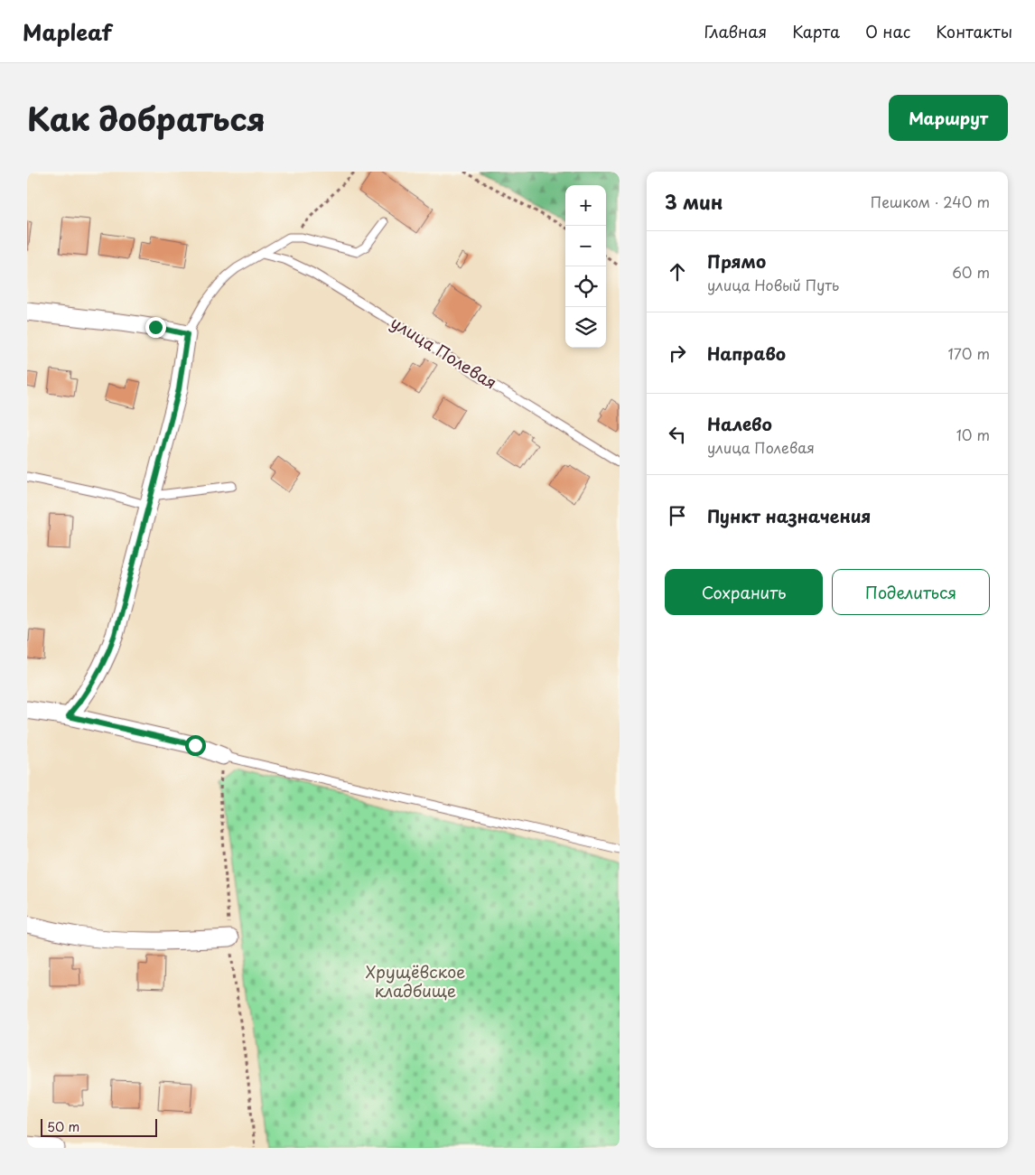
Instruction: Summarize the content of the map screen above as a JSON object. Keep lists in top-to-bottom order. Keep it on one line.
{"streets":{"lane":["улица Полевая"]},"parks":["Хрущёвское кладбище"],"scale_bar":"50 m","page":{"header":"Mapleaf","nav":["Главная","Карта","О нас","Контакты"],"title":"Как добраться","buttons":["Маршрут",["Сохранить","Поделиться"]],"heading":["3 мин","Пешком · 240 m"],"map_buttons":["+","−"],"list":[["Прямо","улица Новый Путь","60 m"],["Направо","170 m"],["Налево","улица Полевая","10 m"],"Пункт назначения"],"scale":"50 m"}}
